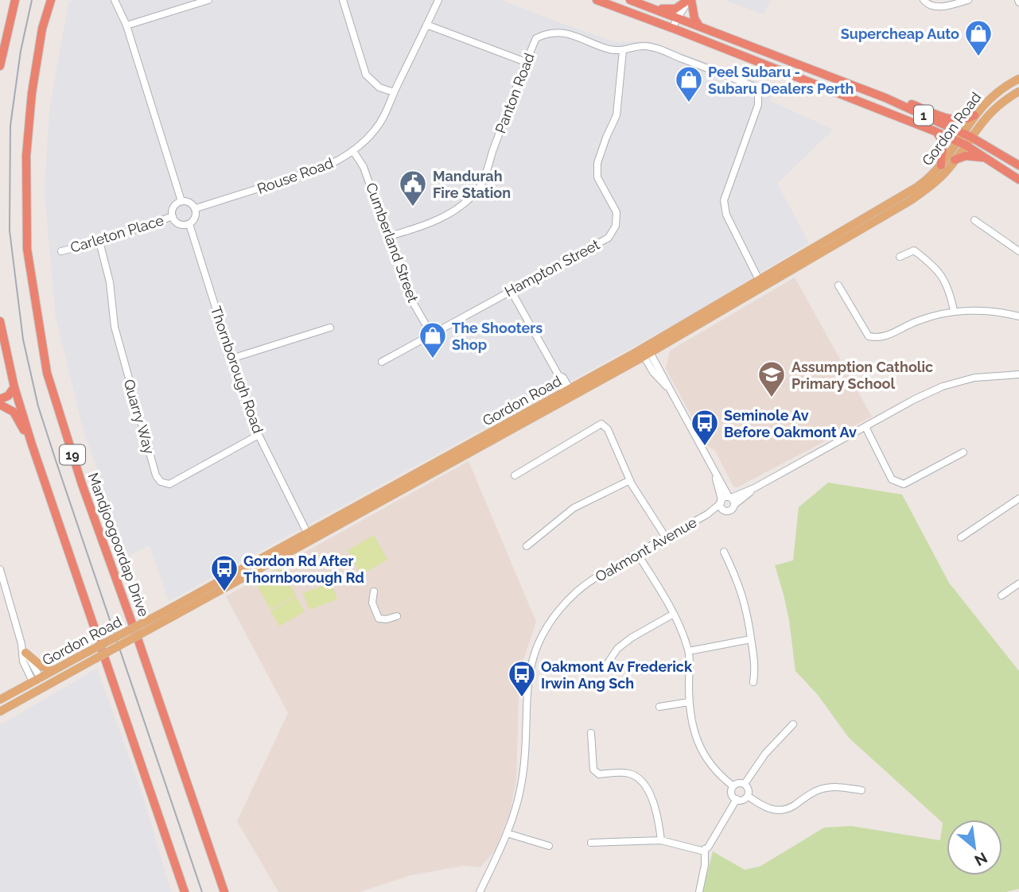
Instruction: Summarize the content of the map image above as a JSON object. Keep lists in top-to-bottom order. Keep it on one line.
{"streets":{"highway":["1","19","Mandjoogoordap Drive"],"main road":["Gordon Road"],"street":["Panton Road","Rouse Road","Carleton Place","Cumberland Street","Hampton Street","Thornborough Road","Quarry Way","Oakmont Avenue"]},"crossings":[["Panton Road","Gordon Road"],["Panton Road","Cumberland Street"],["Panton Road","Hampton Street"],["1","Gordon Road"],["Gordon Road","Thornborough Road"],["Rouse Road","Carleton Place"],["Rouse Road","Cumberland Street"],["Rouse Road","Thornborough Road"],["Carleton Place","Thornborough Road"],["Carleton Place","Quarry Way"],["Cumberland Street","Hampton Street"],["Thornborough Road","Quarry Way"]],"places":{"shop":["Supercheap Auto","Peel Subaru - Subaru Dealers Perth","The Shooters Shop"],"public building":["Mandurah Fire Station"],"school or university":["Assumption Catholic Primary School"],"bus stop":["Seminole Av Before Oakmont Av","Gordon Rd After Thornborough Rd","Oakmont Av Frederick Irwin Ang Sch"]},"north":"bottom right"}
